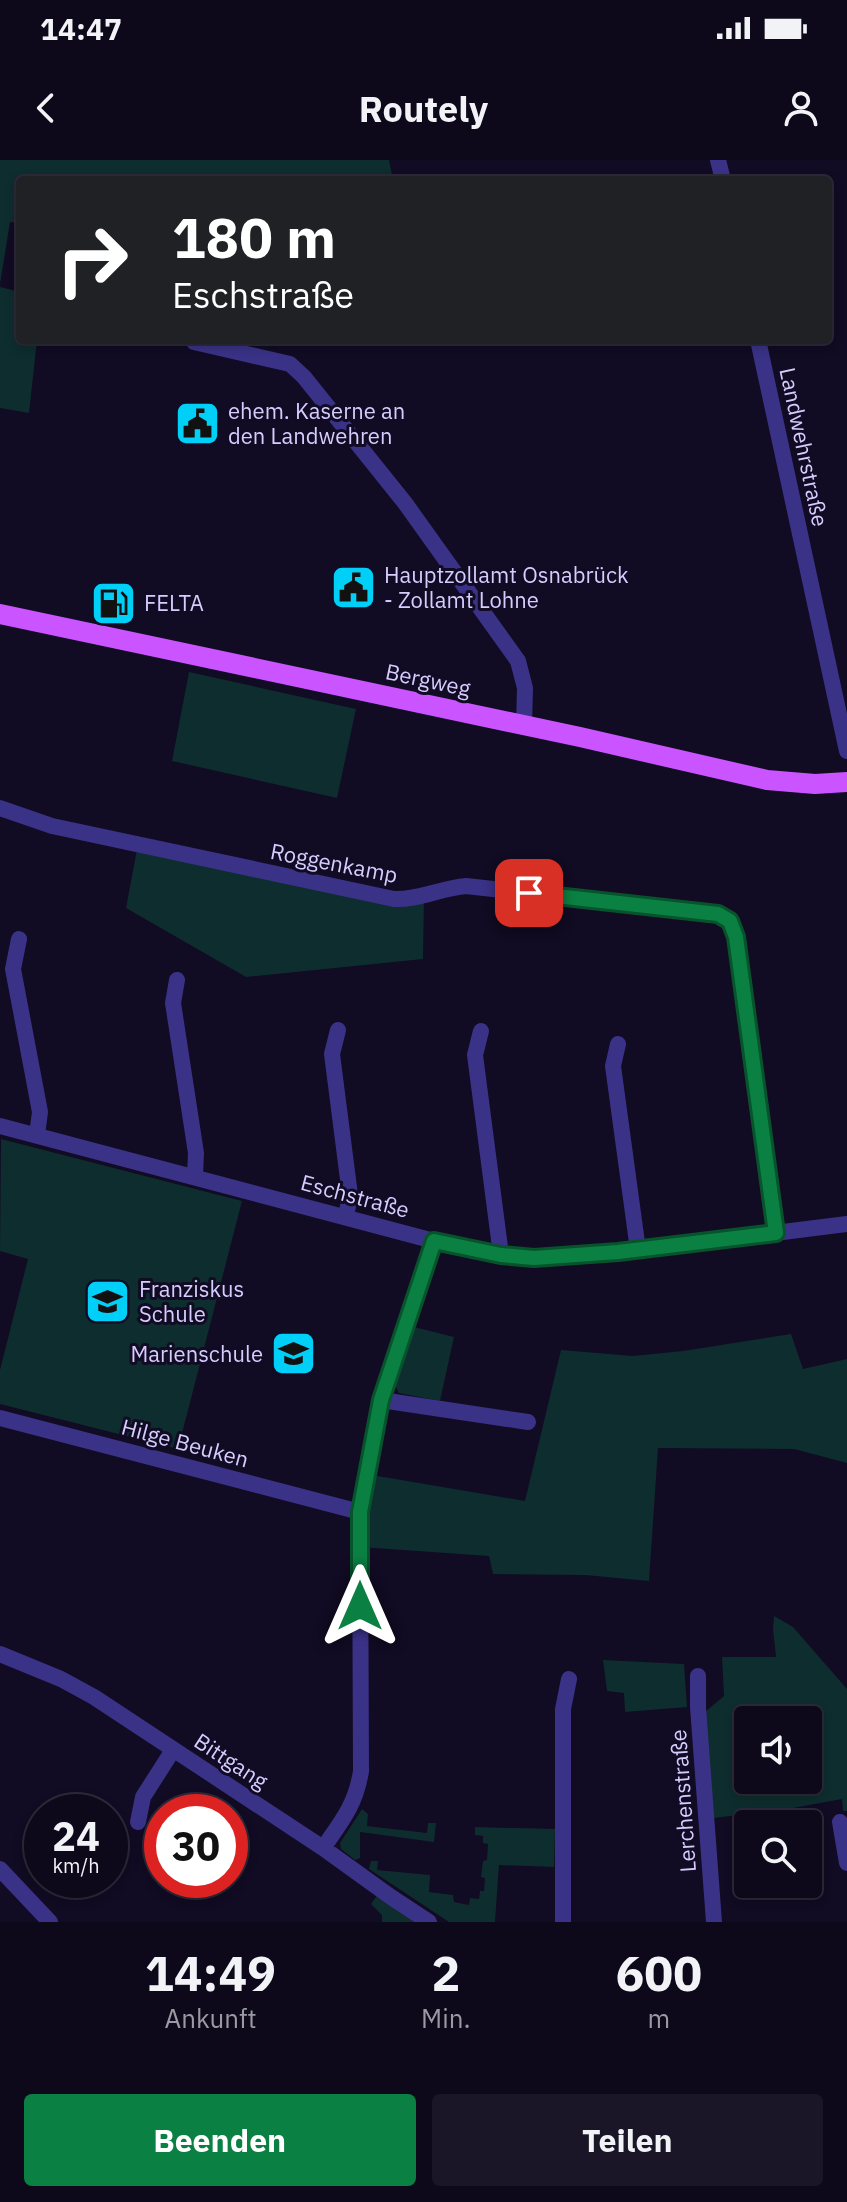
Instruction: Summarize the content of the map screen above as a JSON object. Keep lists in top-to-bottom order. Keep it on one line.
{"streets":{"main road":["Bergweg"],"street":["Landwehrstraße","Roggenkamp","Eschstraße","Hilge Beuken","Bittgang","Lerchenstraße"]},"crossings":[["Roggenkamp","Eschstraße"]],"places":{"public building":["ehem. Kaserne an den Landwehren","Hauptzollamt Osnabrück - Zollamt Lohne"],"fuel station":["FELTA"],"school or university":["Franziskus Schule","Marienschule"]},"page":{"status":"14:47","header":"Routely","turn":["180 m","Eschstraße"],"speed":"24 km/h","limit":"30","eta":["14:49","Ankunft","2","Min.","600","m"],"buttons":["Beenden","Teilen"]}}
